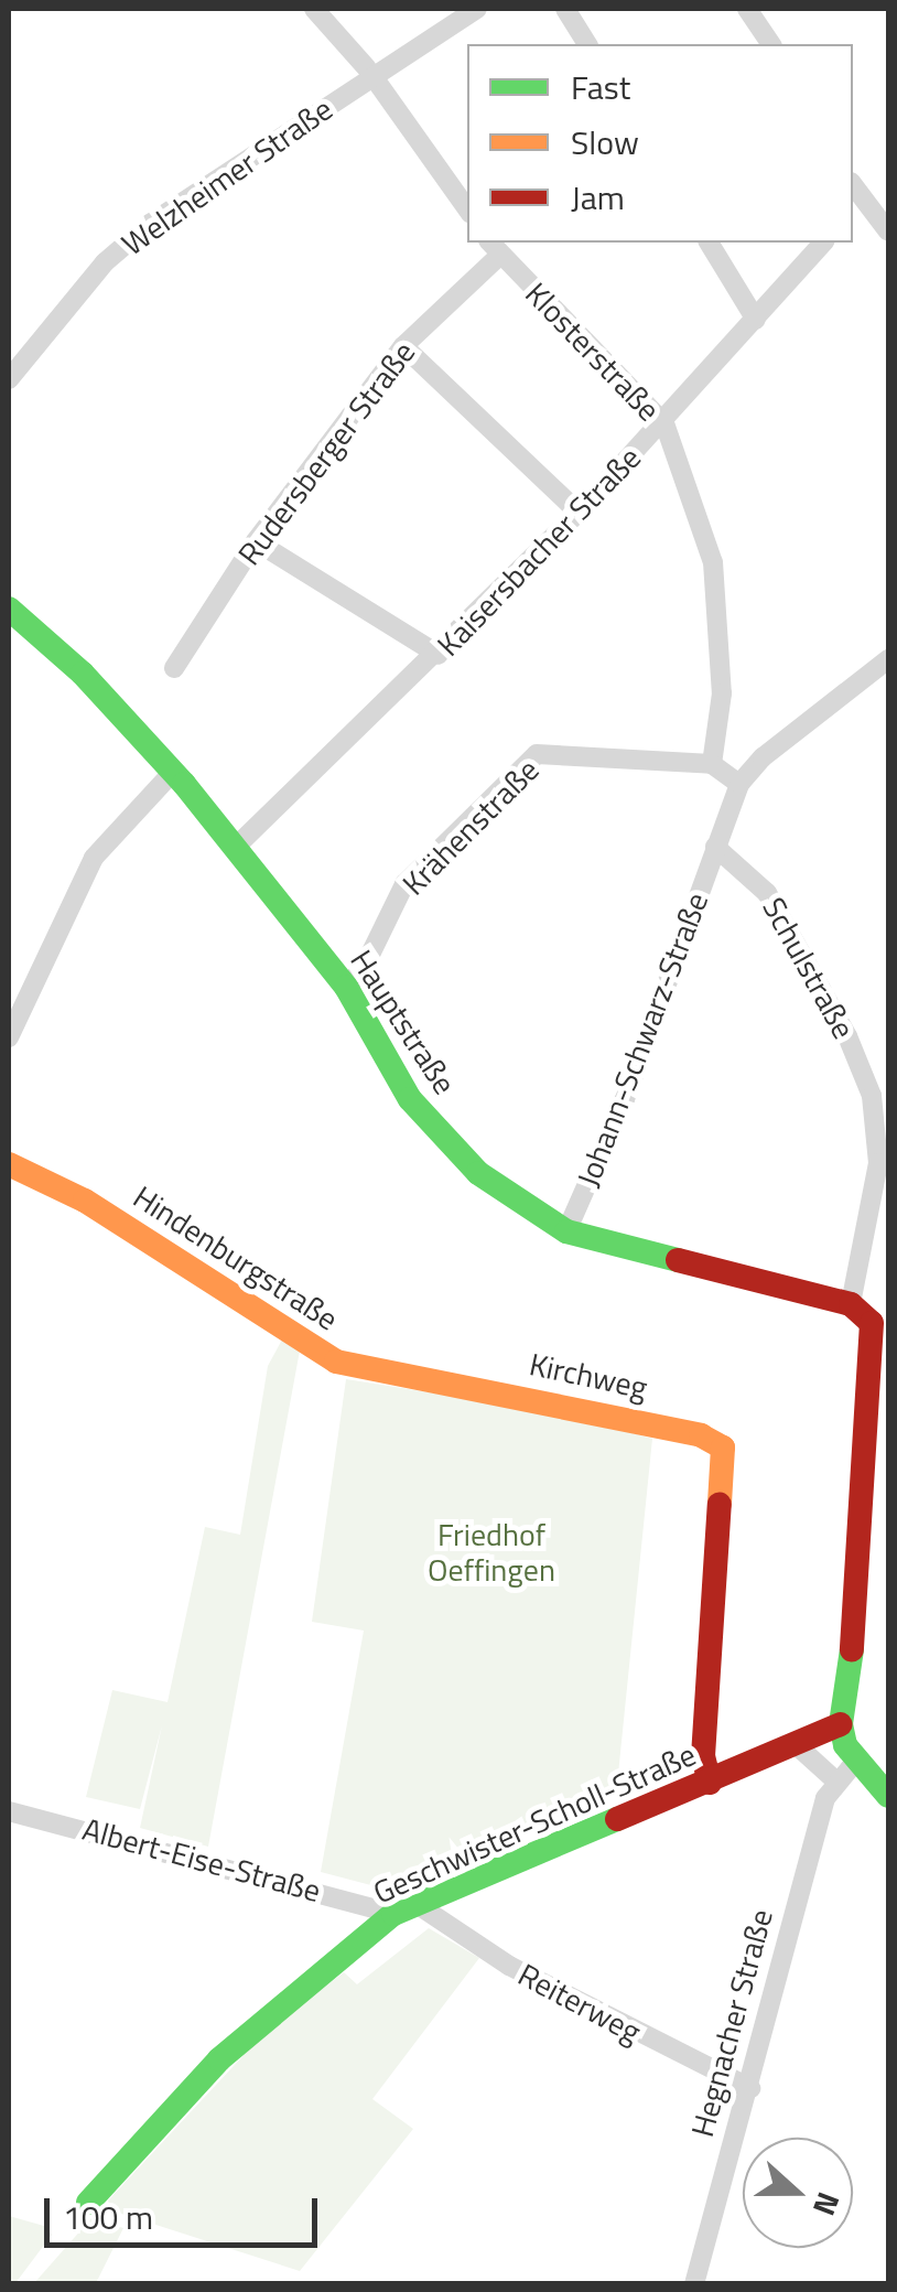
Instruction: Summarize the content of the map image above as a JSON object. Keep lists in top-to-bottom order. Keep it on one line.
{"streets":{"street":["Welzheimer Straße","Klosterstraße","Rudersberger Straße","Kaisersbacher Straße","Krähenstraße","Schulstraße","Hauptstraße","Johann-Schwarz-Straße","Hindenburgstraße","Kirchweg","Geschwister-Scholl-Straße","Albert-Eise-Straße","Reiterweg","Hegnacher Straße"]},"crossings":[["Klosterstraße","Rudersberger Straße"],["Klosterstraße","Kaisersbacher Straße"],["Klosterstraße","Krähenstraße"],["Kaisersbacher Straße","Hauptstraße"],["Krähenstraße","Hauptstraße"],["Schulstraße","Hauptstraße"],["Schulstraße","Johann-Schwarz-Straße"],["Hauptstraße","Johann-Schwarz-Straße"],["Hindenburgstraße","Kirchweg"],["Kirchweg","Geschwister-Scholl-Straße"],["Geschwister-Scholl-Straße","Albert-Eise-Straße"],["Geschwister-Scholl-Straße","Reiterweg"],["Albert-Eise-Straße","Reiterweg"],["Reiterweg","Hegnacher Straße"]],"parks":["Friedhof Oeffingen"],"legend":["Fast","Slow","Jam"],"scale_bar":"100 m","north":"right"}
